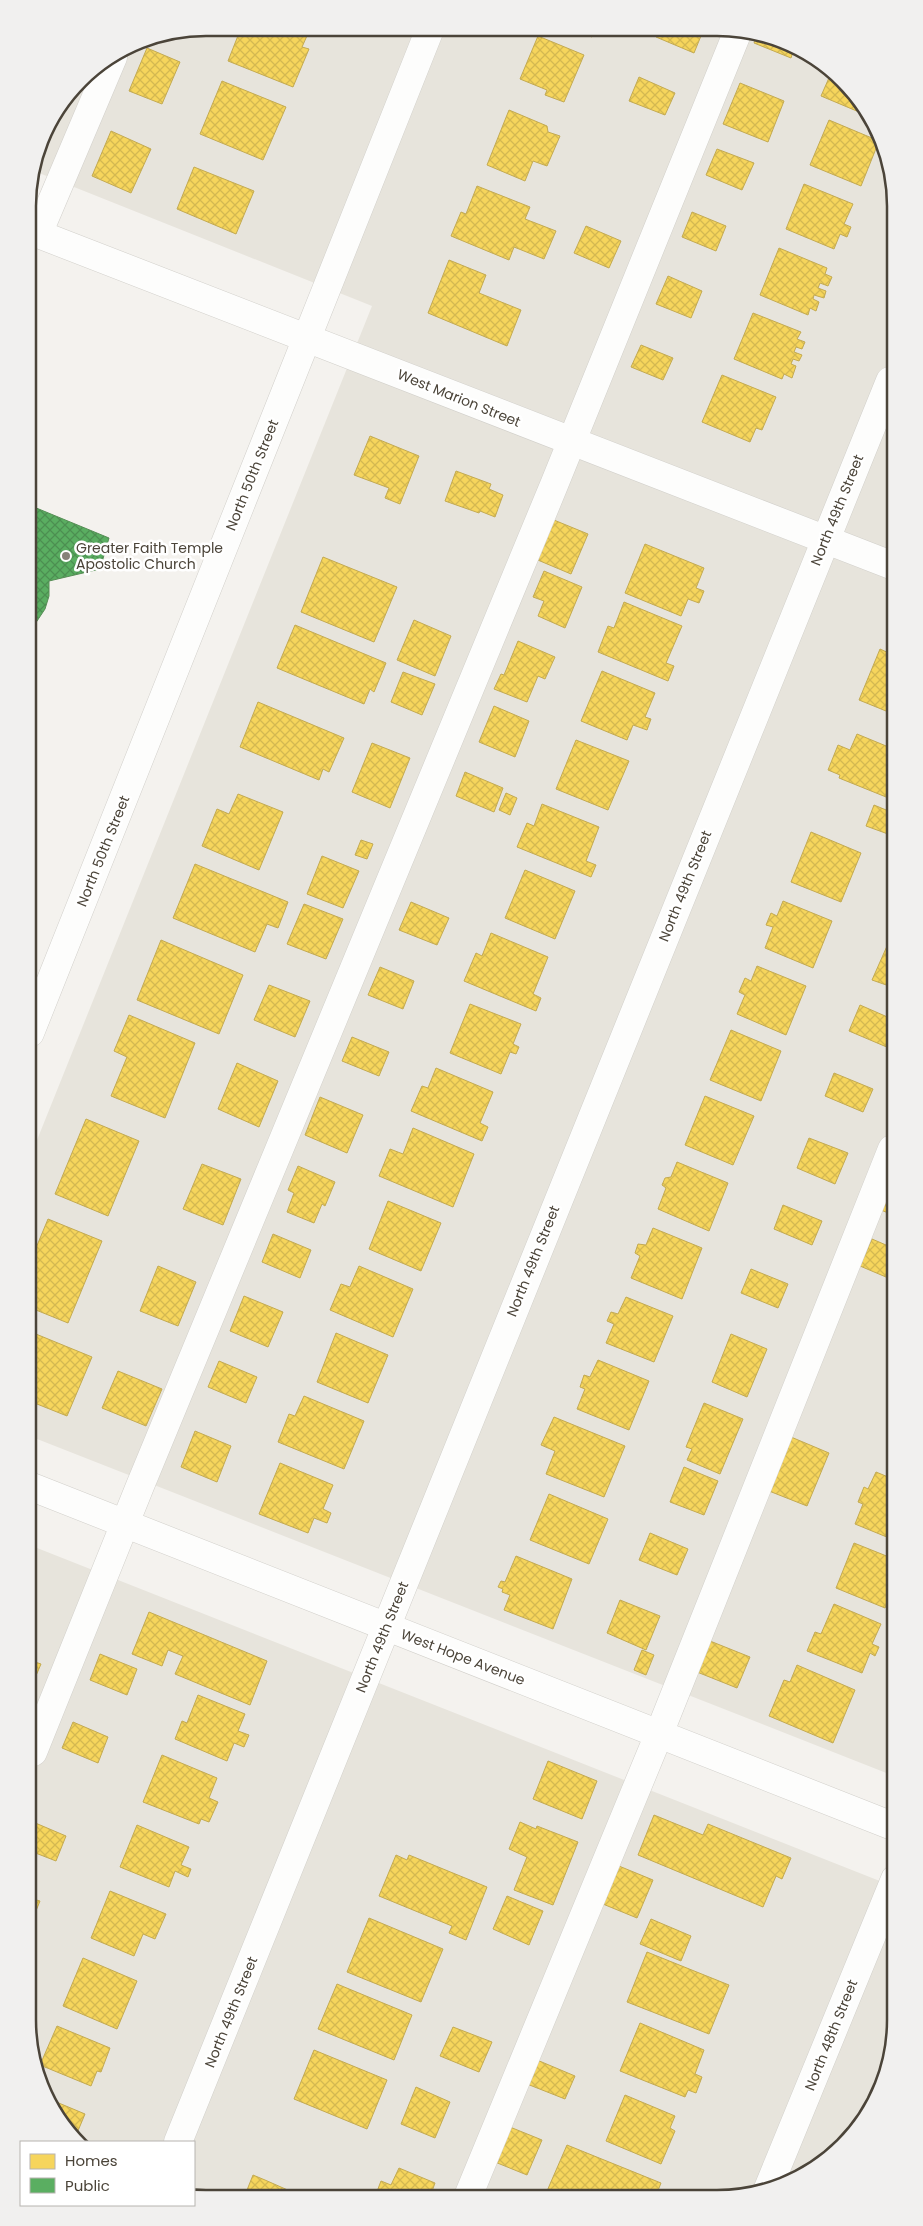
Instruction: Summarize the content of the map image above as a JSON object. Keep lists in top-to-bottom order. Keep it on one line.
{"streets":{"street":["West Marion Street","North 50th Street","North 49th Street","West Hope Avenue","North 48th Street"]},"crossings":[["West Marion Street","North 50th Street"],["West Marion Street","North 49th Street"],["North 49th Street","West Hope Avenue"]],"places":["Greater Faith Temple Apostolic Church"],"legend":["Homes","Public"]}
